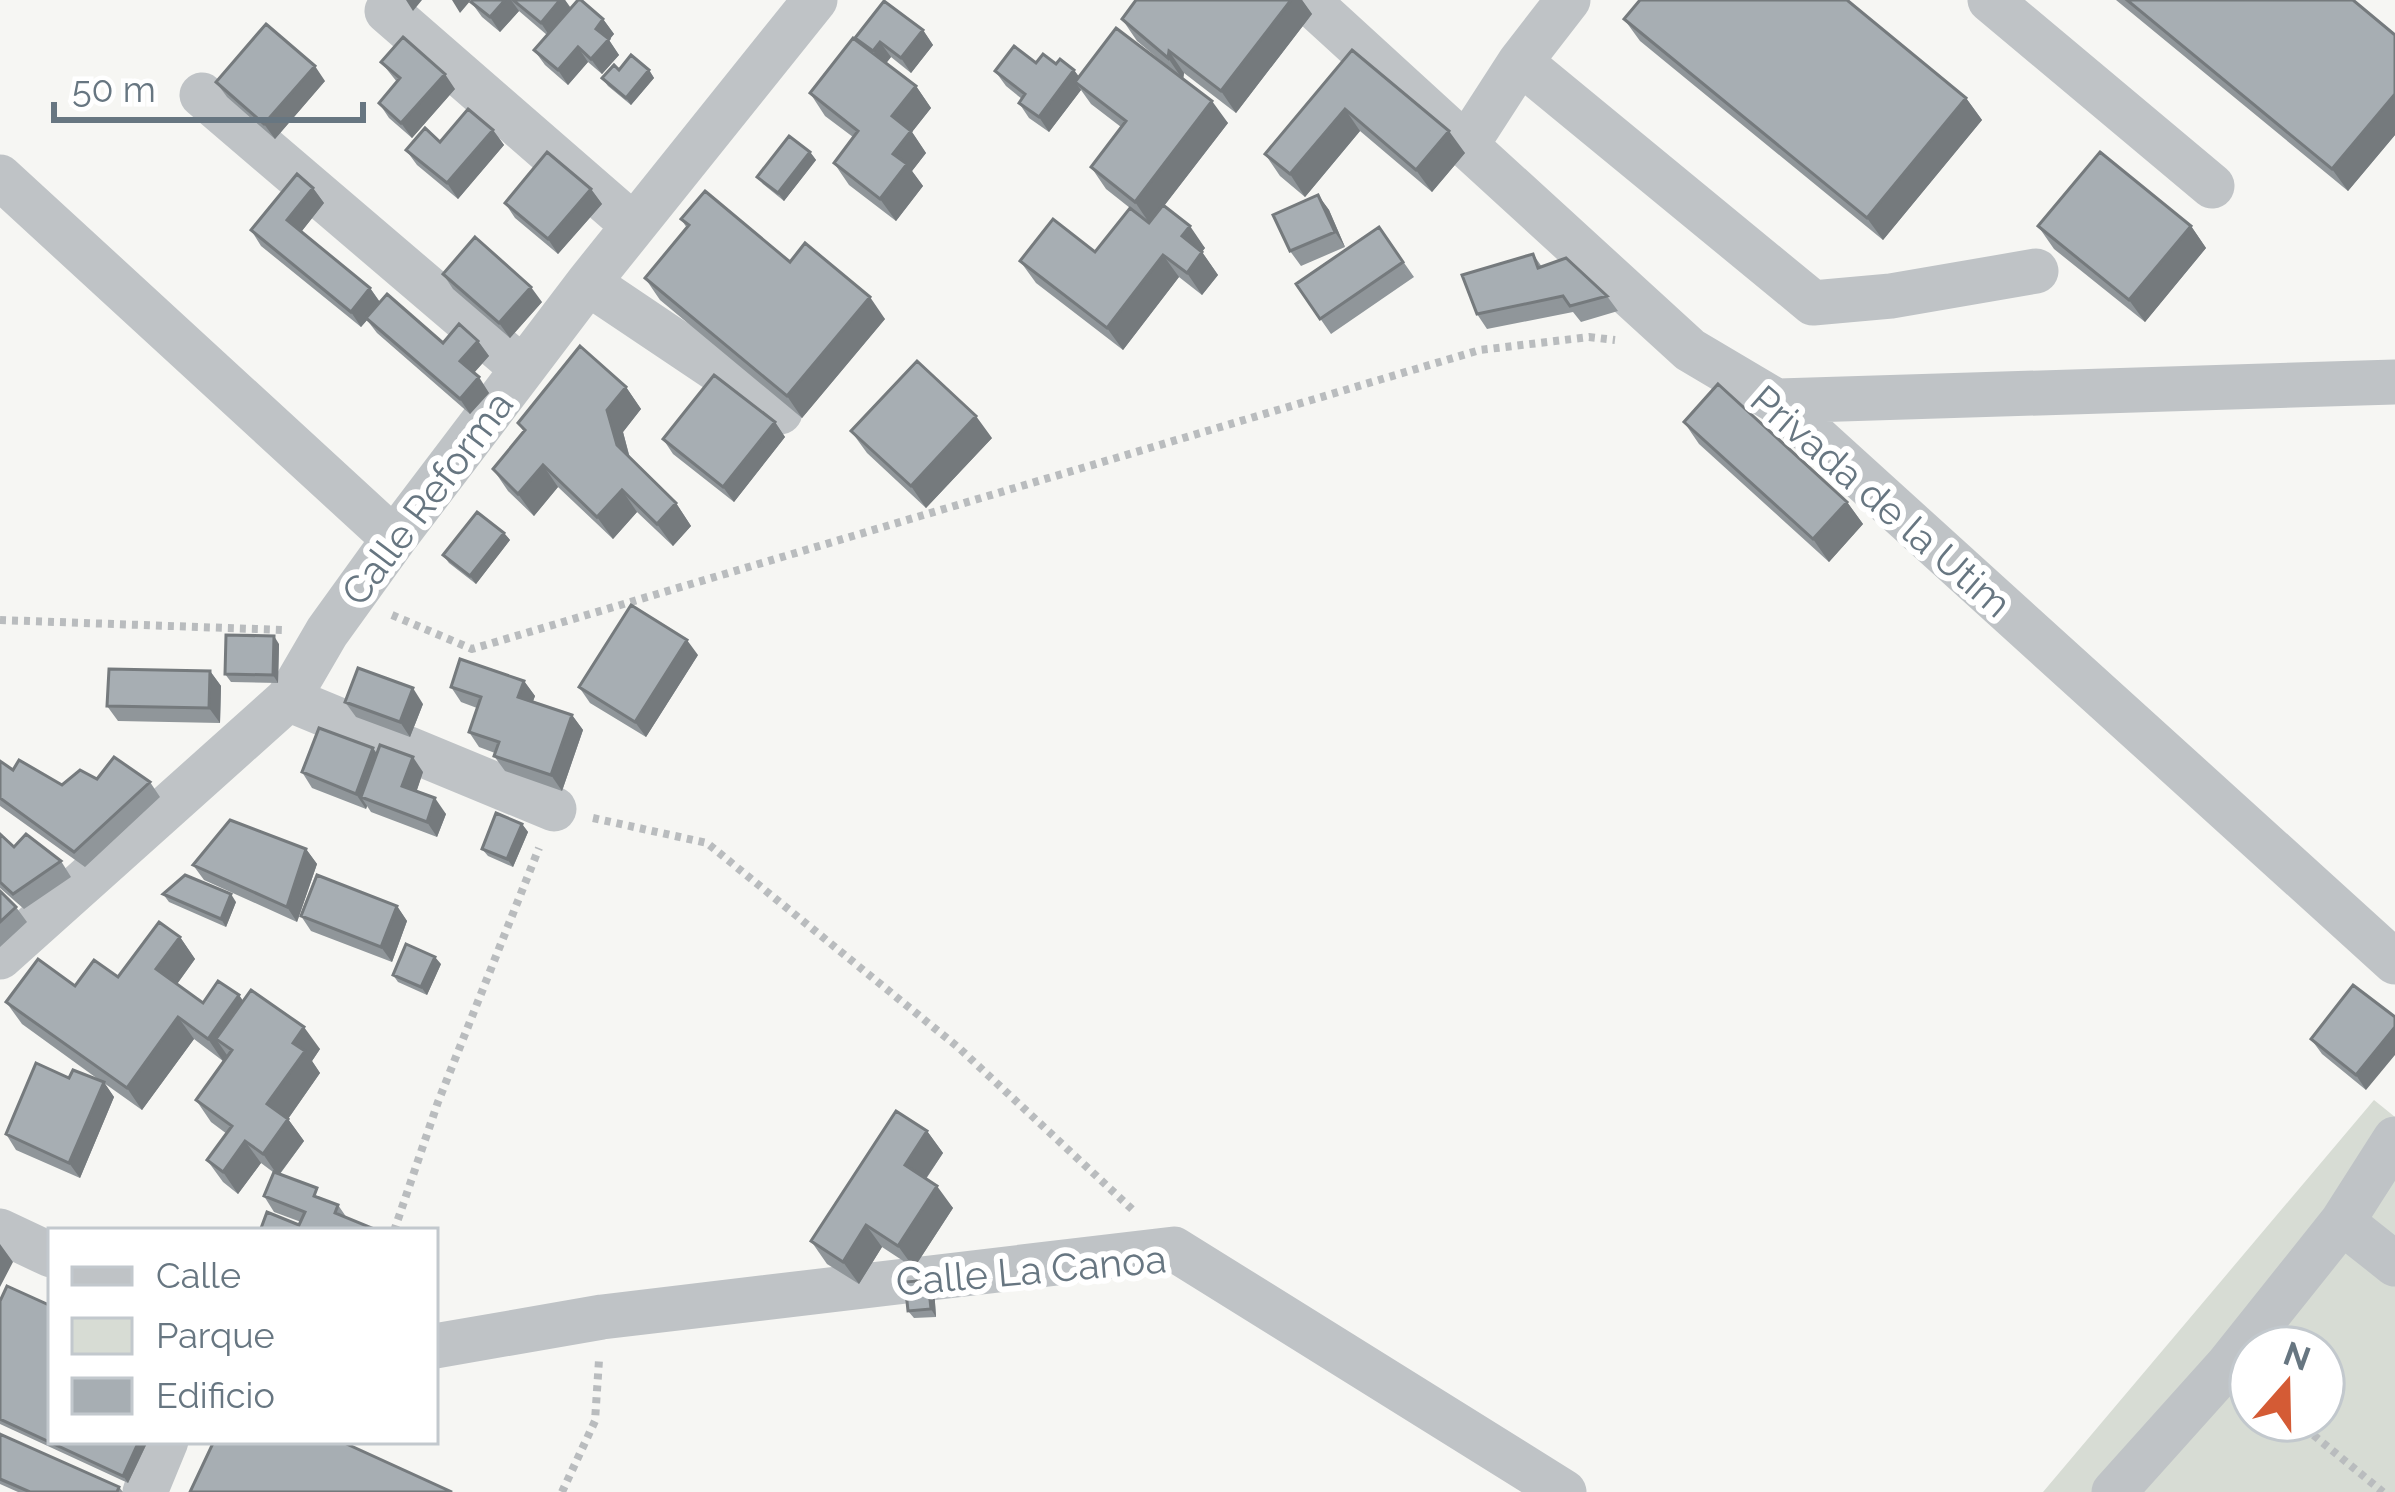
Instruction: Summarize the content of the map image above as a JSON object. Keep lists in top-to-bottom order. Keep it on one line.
{"streets":{"street":["Calle Reforma","Privada de la Utim","Calle La Canoa"]},"legend":["Calle","Parque","Edificio"],"scale_bar":"50 m","north":"top"}
